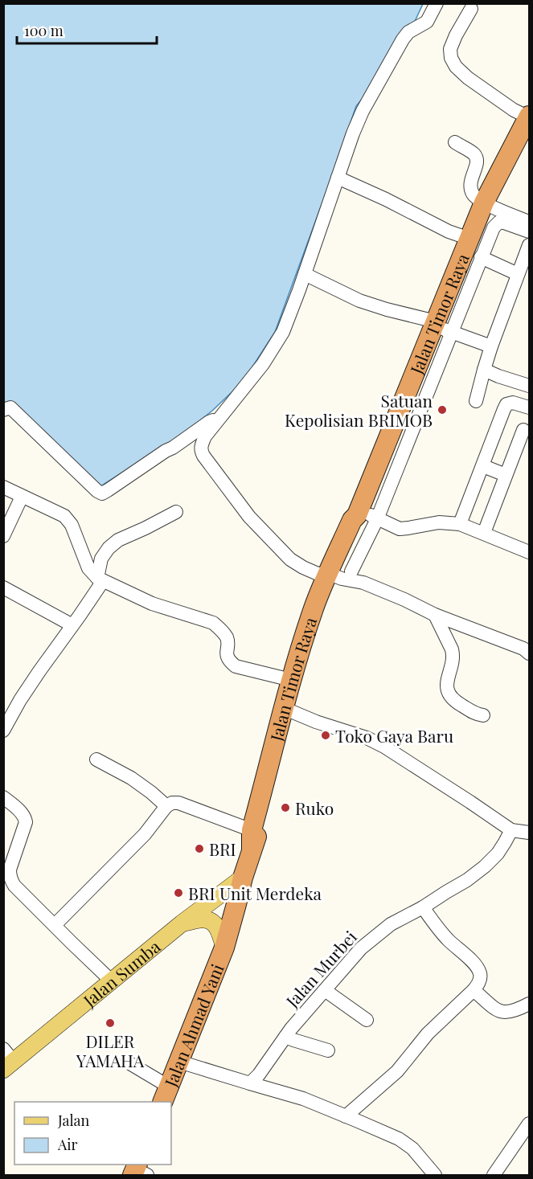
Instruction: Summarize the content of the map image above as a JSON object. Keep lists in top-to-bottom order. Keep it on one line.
{"streets":{"highway":["Jalan Timor Raya","Jalan Ahmad Yani"],"main road":["Jalan Sumba"],"street":["Jalan Murbei"]},"crossings":[["Jalan Timor Raya","Jalan Sumba"],["Jalan Timor Raya","Jalan Ahmad Yani"]],"places":["Satuan Kepolisian BRIMOB","Toko Gaya Baru","Ruko","BRI","BRI Unit Merdeka","DILER YAMAHA"],"legend":["Jalan","Air"],"scale_bar":"100 m"}
